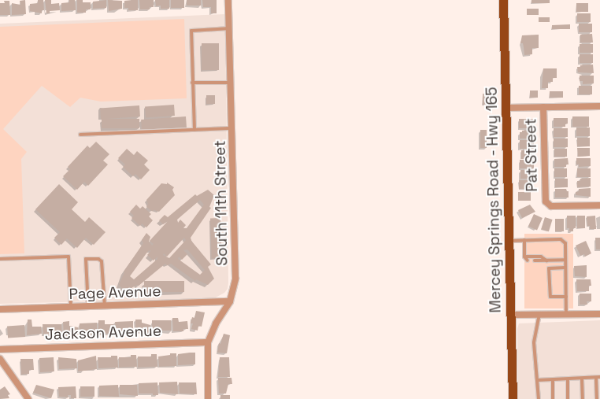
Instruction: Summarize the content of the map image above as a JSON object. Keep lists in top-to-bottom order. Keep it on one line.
{"streets":{"main road":["Mercey Springs Road - Hwy 165"],"street":["Pat Street","South 11th Street","Page Avenue","Jackson Avenue"]},"crossings":[["South 11th Street","Page Avenue"],["South 11th Street","Jackson Avenue"]]}
